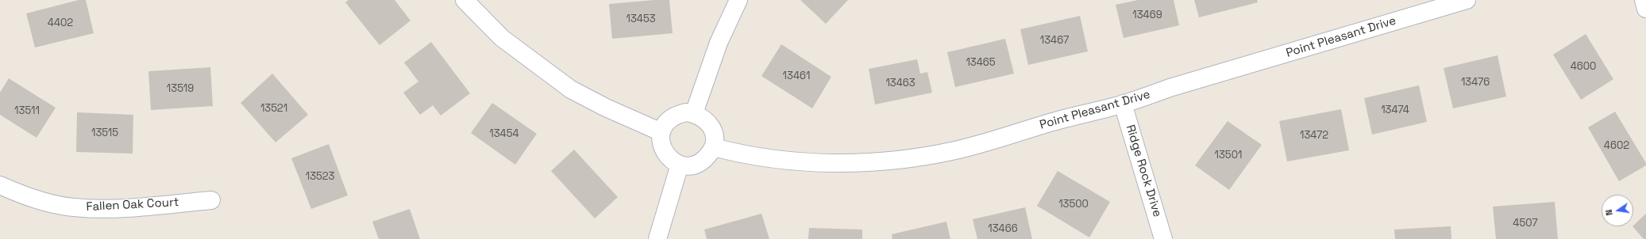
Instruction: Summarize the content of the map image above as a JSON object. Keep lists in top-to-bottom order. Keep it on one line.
{"streets":{"street":["Point Pleasant Drive","Ridge Rock Drive","Fallen Oak Court"]},"crossings":[["Point Pleasant Drive","Ridge Rock Drive"]],"house_numbers":["13469","13453","4402","13467","13465","4600","13461","13476","13463","13519","13521","13474","13511","13515","13454","13472","4602","13501","13523","13500","4507","13466"],"north":"left"}
